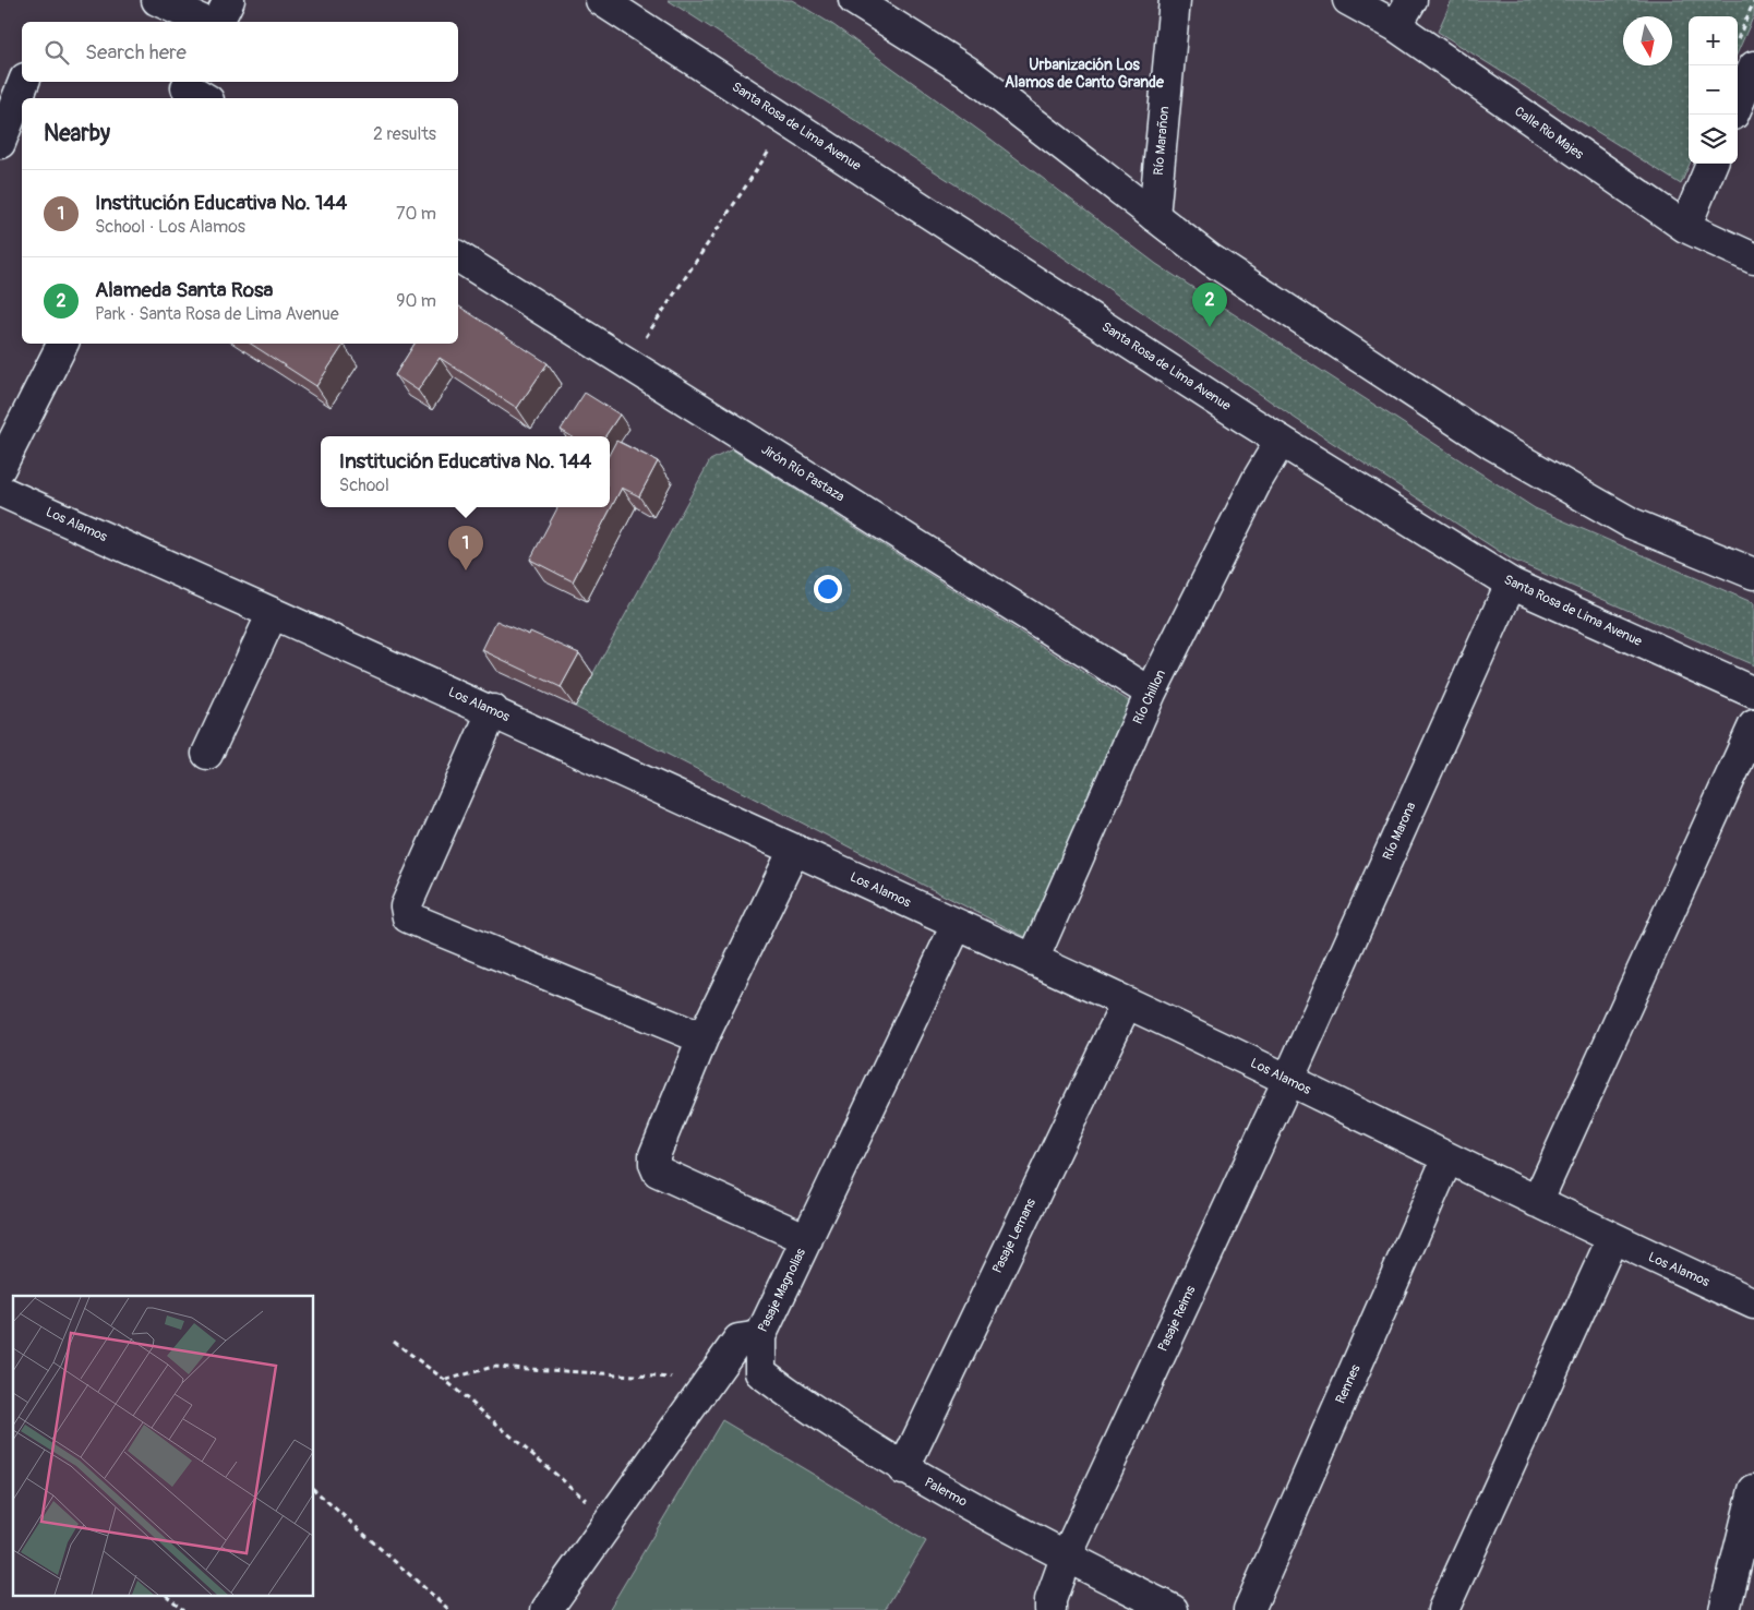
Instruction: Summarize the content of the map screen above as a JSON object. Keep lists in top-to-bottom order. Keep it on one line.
{"streets":{"street":["Santa Rosa de Lima Avenue","Calle Rio Majes","Río Marañon","Jirón Río Pastaza","Los Alamos","Río Chillon","Río Marona","Pasaje Lemans","Pasaje Magnolias","Pasaje Reims","Rennes","Palermo"]},"crossings":[["Santa Rosa de Lima Avenue","Río Chillon"],["Santa Rosa de Lima Avenue","Río Marona"],["Jirón Río Pastaza","Río Chillon"],["Los Alamos","Río Chillon"],["Los Alamos","Río Marona"],["Los Alamos","Pasaje Lemans"],["Los Alamos","Pasaje Magnolias"],["Los Alamos","Pasaje Reims"],["Los Alamos","Rennes"],["Río Marona","Pasaje Reims"],["Pasaje Lemans","Palermo"],["Pasaje Magnolias","Palermo"],["Pasaje Reims","Palermo"]],"districts":["Urbanización Los Alamos de Canto Grande"],"north":"bottom","page":{"map_buttons":["+","−"],"search":"Search here","heading":["Nearby","2 results"],"list":[{"mark":"1","name":"Institución Educativa No. 144","note":"School · Los Alamos","value":"70 m"},{"mark":"2","name":"Alameda Santa Rosa","note":"Park · Santa Rosa de Lima Avenue","value":"90 m"}],"pins":["2","1"],"popup":["Institución Educativa No. 144","School"]}}
